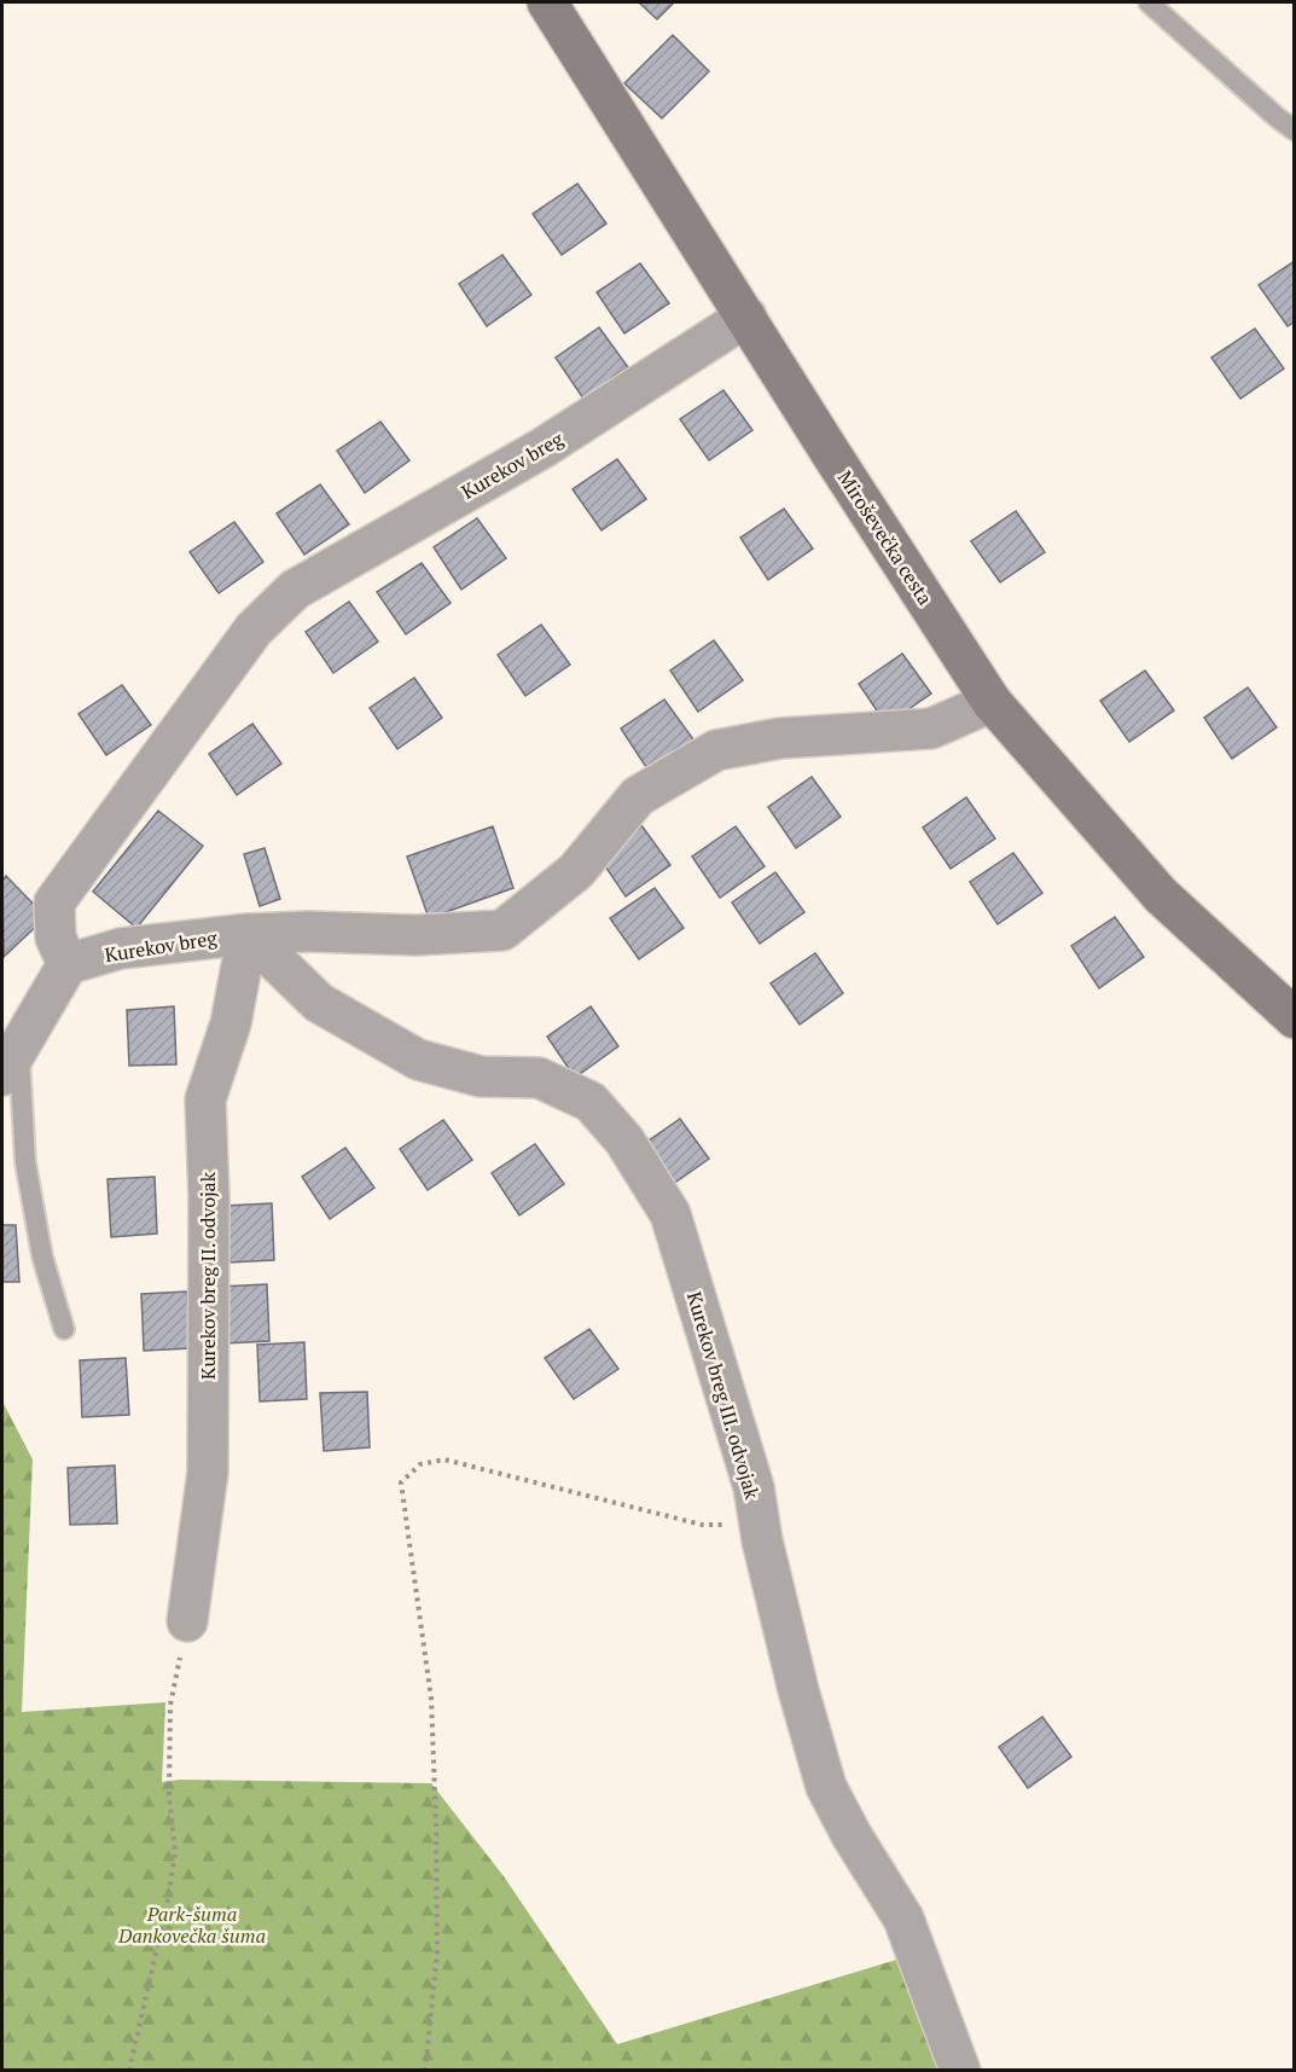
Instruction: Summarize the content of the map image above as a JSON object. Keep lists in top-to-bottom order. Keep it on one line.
{"streets":{"main road":["Miroševečka cesta"],"street":["Kurekov breg","Kurekov breg II. odvojak","Kurekov breg III. odvojak"]},"crossings":[["Kurekov breg","Miroševečka cesta"],["Kurekov breg","Kurekov breg II. odvojak"],["Kurekov breg","Kurekov breg III. odvojak"],["Kurekov breg II. odvojak","Kurekov breg III. odvojak"]],"parks":["Park-šuma Dankovečka šuma"]}
